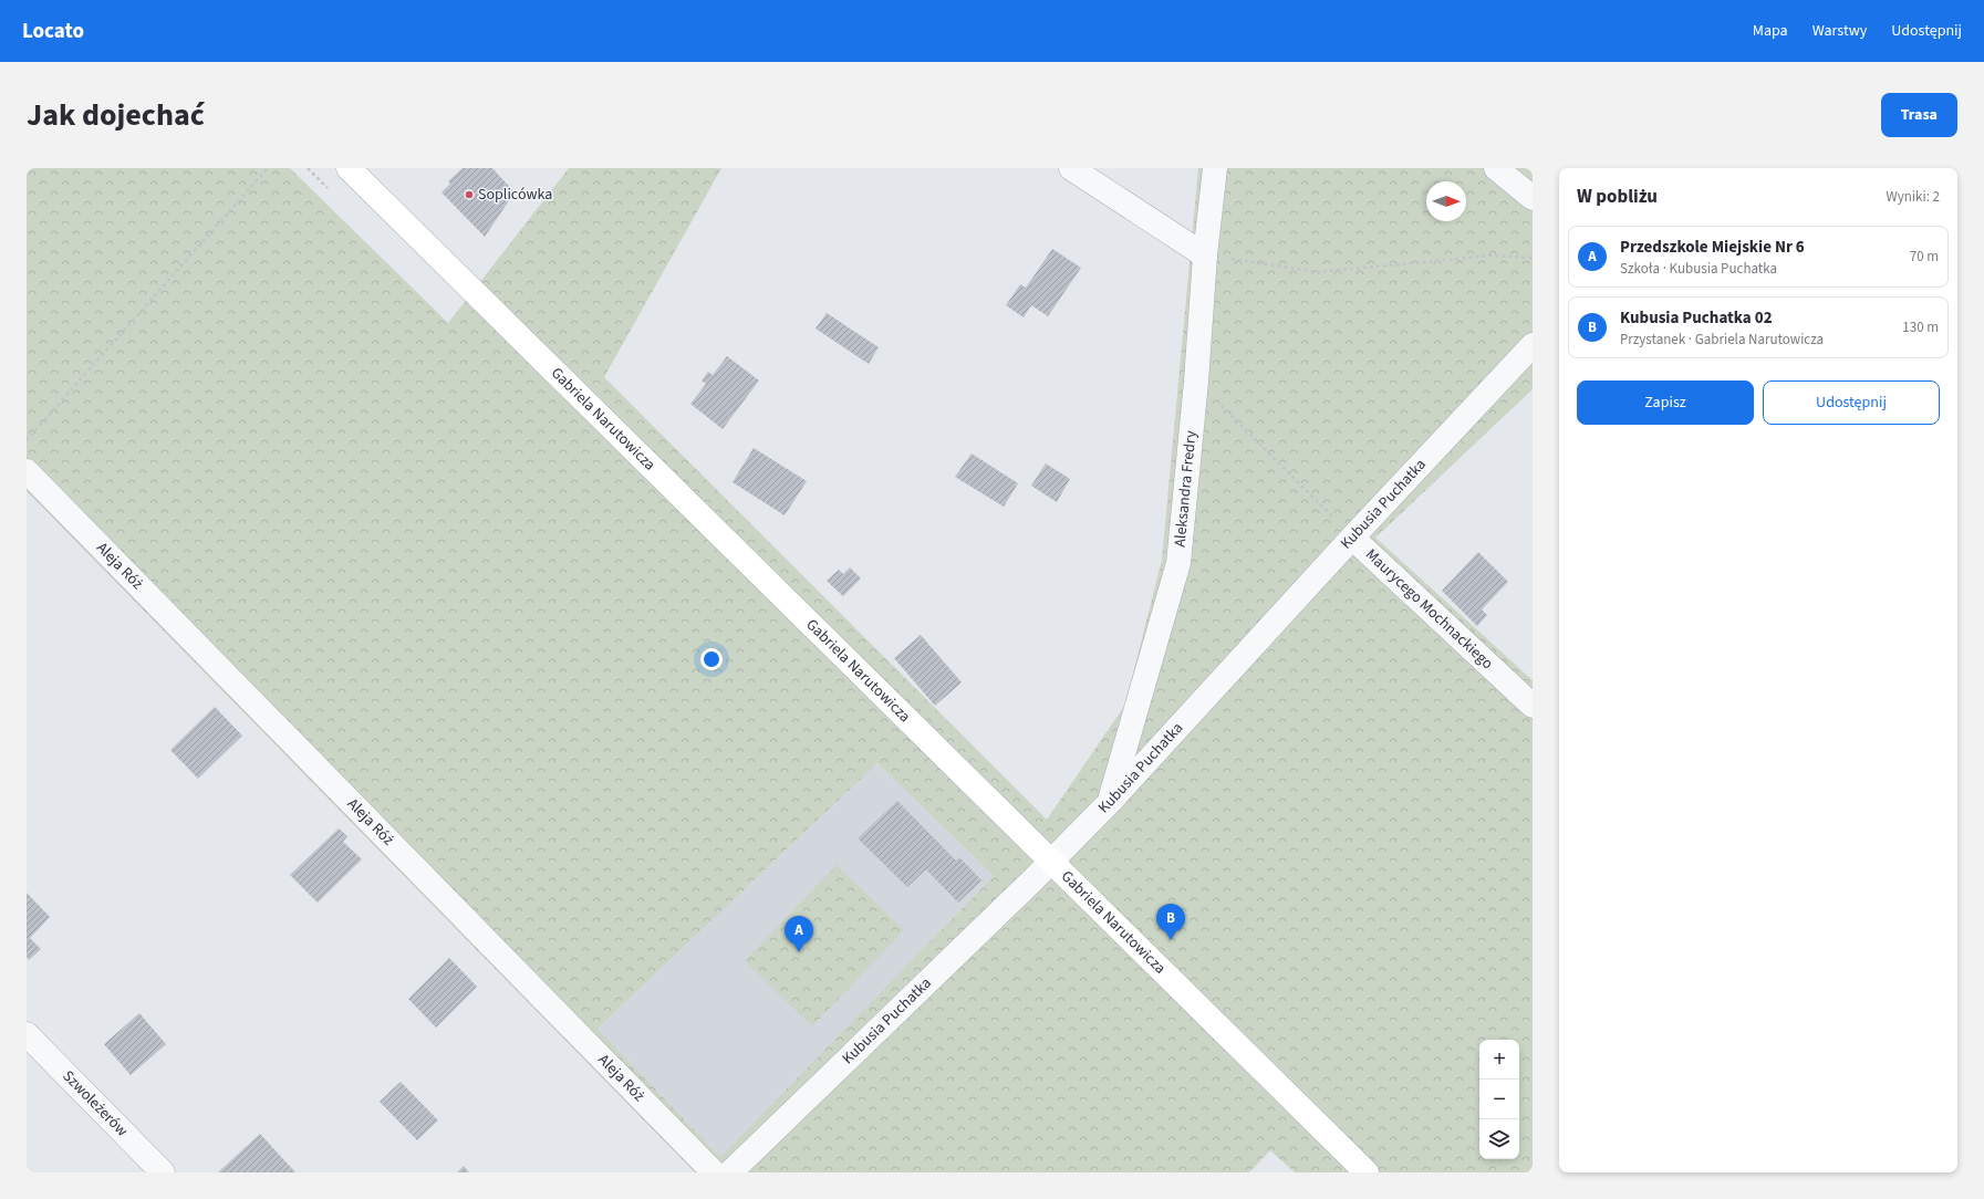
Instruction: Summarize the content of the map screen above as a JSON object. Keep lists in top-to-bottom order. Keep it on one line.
{"streets":{"street":["Gabriela Narutowicza","Aleksandra Fredry","Kubusia Puchatka","Aleja Róż","Maurycego Mochnackiego","Szwoleżerów"]},"crossings":[["Gabriela Narutowicza","Kubusia Puchatka"],["Aleksandra Fredry","Kubusia Puchatka"],["Aleksandra Fredry","Maurycego Mochnackiego"],["Kubusia Puchatka","Maurycego Mochnackiego"]],"places":["Soplicówka"],"north":"right","page":{"header":"Locato","nav":["Mapa","Warstwy","Udostępnij"],"title":"Jak dojechać","buttons":["Trasa",["Zapisz","Udostępnij"]],"heading":["W pobliżu","Wyniki: 2"],"list":[{"mark":"A","name":"Przedszkole Miejskie Nr 6","note":"Szkoła · Kubusia Puchatka","value":"70 m"},{"mark":"B","name":"Kubusia Puchatka 02","note":"Przystanek · Gabriela Narutowicza","value":"130 m"}],"pins":["B","A"],"map_buttons":["+","−"]}}
